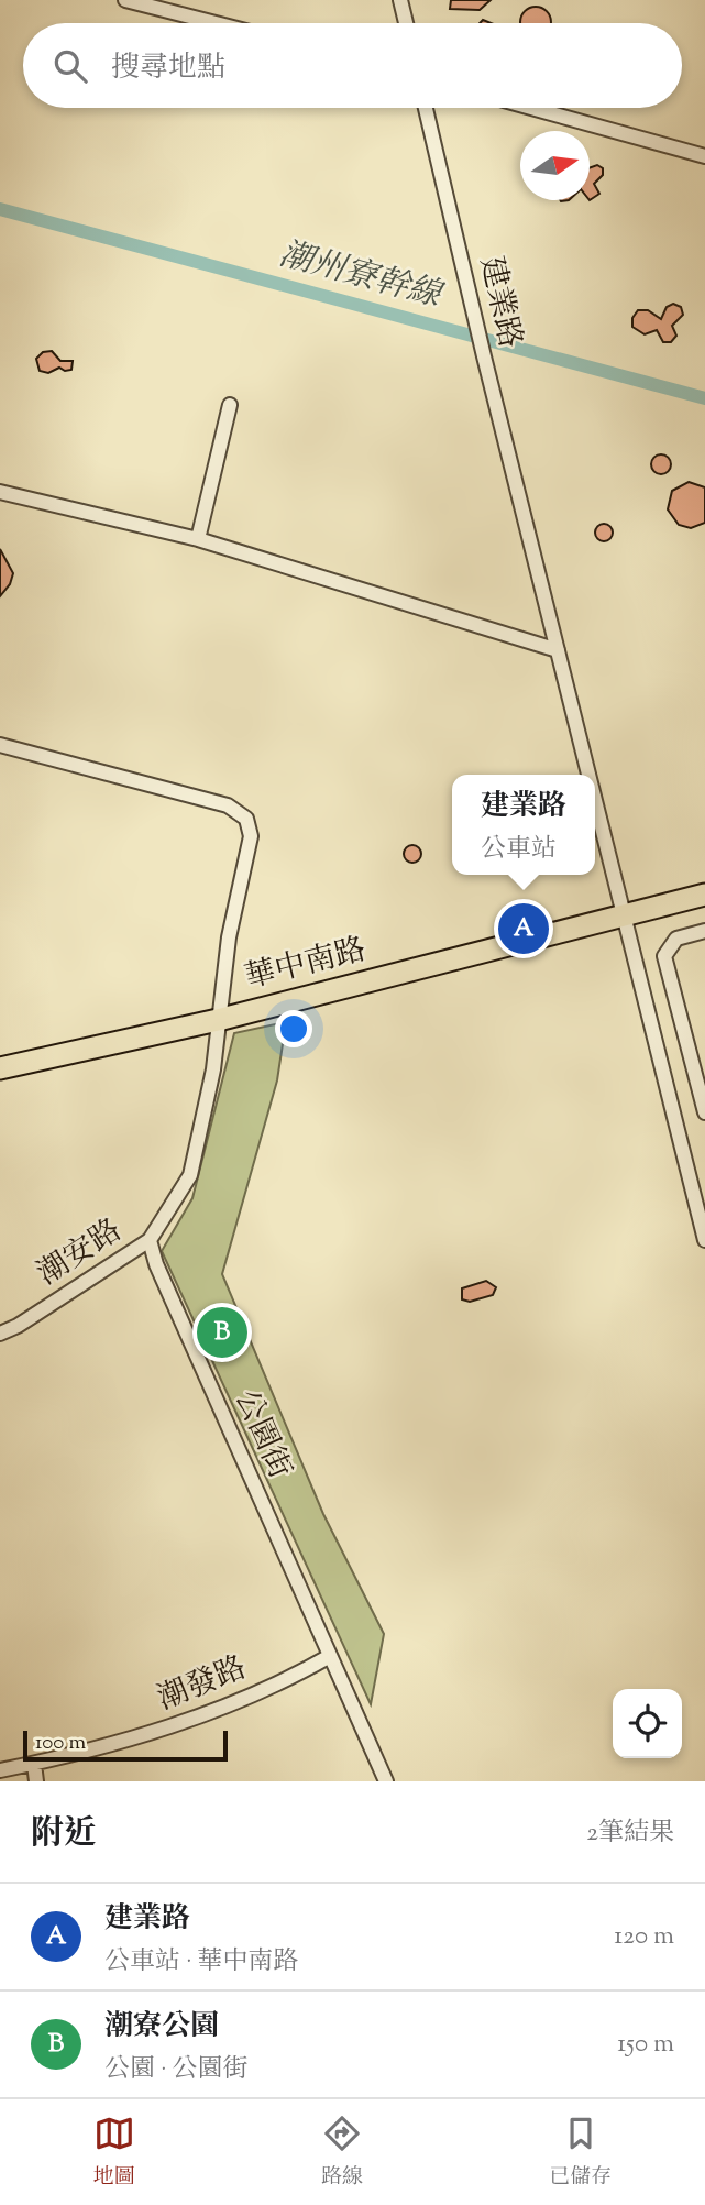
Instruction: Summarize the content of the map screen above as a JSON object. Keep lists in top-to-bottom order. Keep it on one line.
{"streets":{"main road":["華中南路"],"street":["建業路","潮安路","公園街","潮發路"]},"crossings":[["建業路","華中南路"],["潮安路","公園街"],["公園街","潮發路"]],"water":["潮州寮幹線"],"scale_bar":"100 m","north":"right","page":{"search":"搜尋地點","popup":["建業路","公車站"],"pins":["A","B"],"scale":"100 m","heading":["附近","2筆結果"],"list":[{"mark":"A","name":"建業路","note":"公車站 · 華中南路","value":"120 m"},{"mark":"B","name":"潮寮公園","note":"公園 · 公園街","value":"150 m"}],"nav":["地圖","路線","已儲存"]}}
